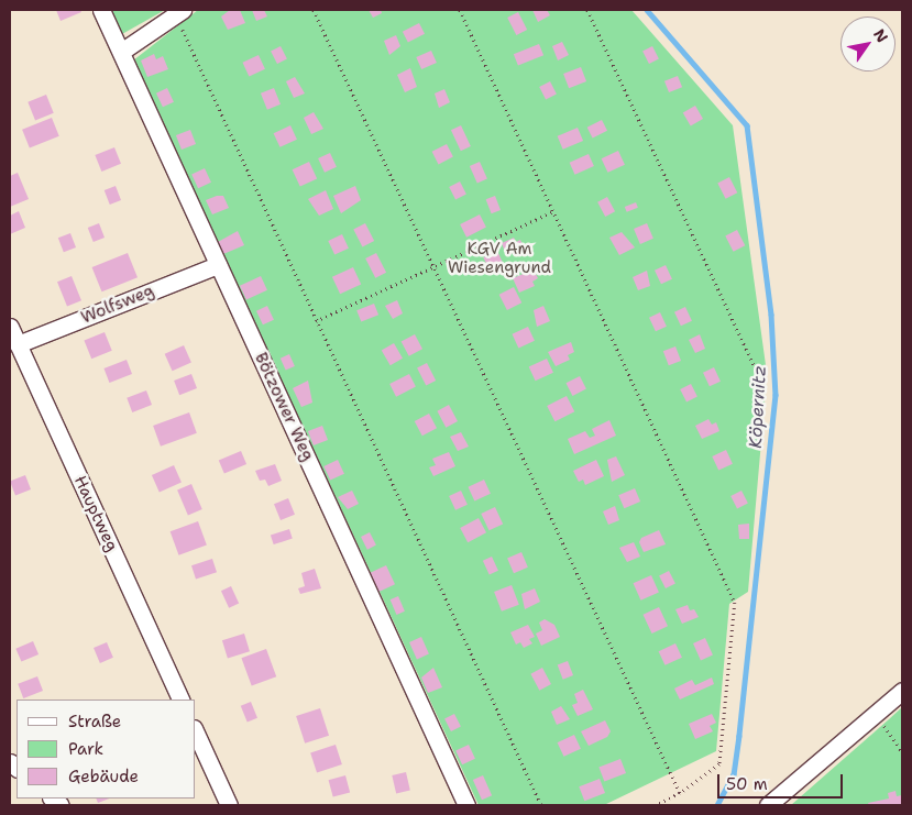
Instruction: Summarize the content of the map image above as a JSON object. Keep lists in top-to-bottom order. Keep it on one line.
{"streets":{"street":["Wolfsweg","Bötzower Weg","Hauptweg"]},"crossings":[["Wolfsweg","Bötzower Weg"],["Wolfsweg","Hauptweg"]],"water":["Köpernitz"],"parks":["KGV Am Wiesengrund"],"legend":["Straße","Park","Gebäude"],"scale_bar":"50 m","north":"top right"}
